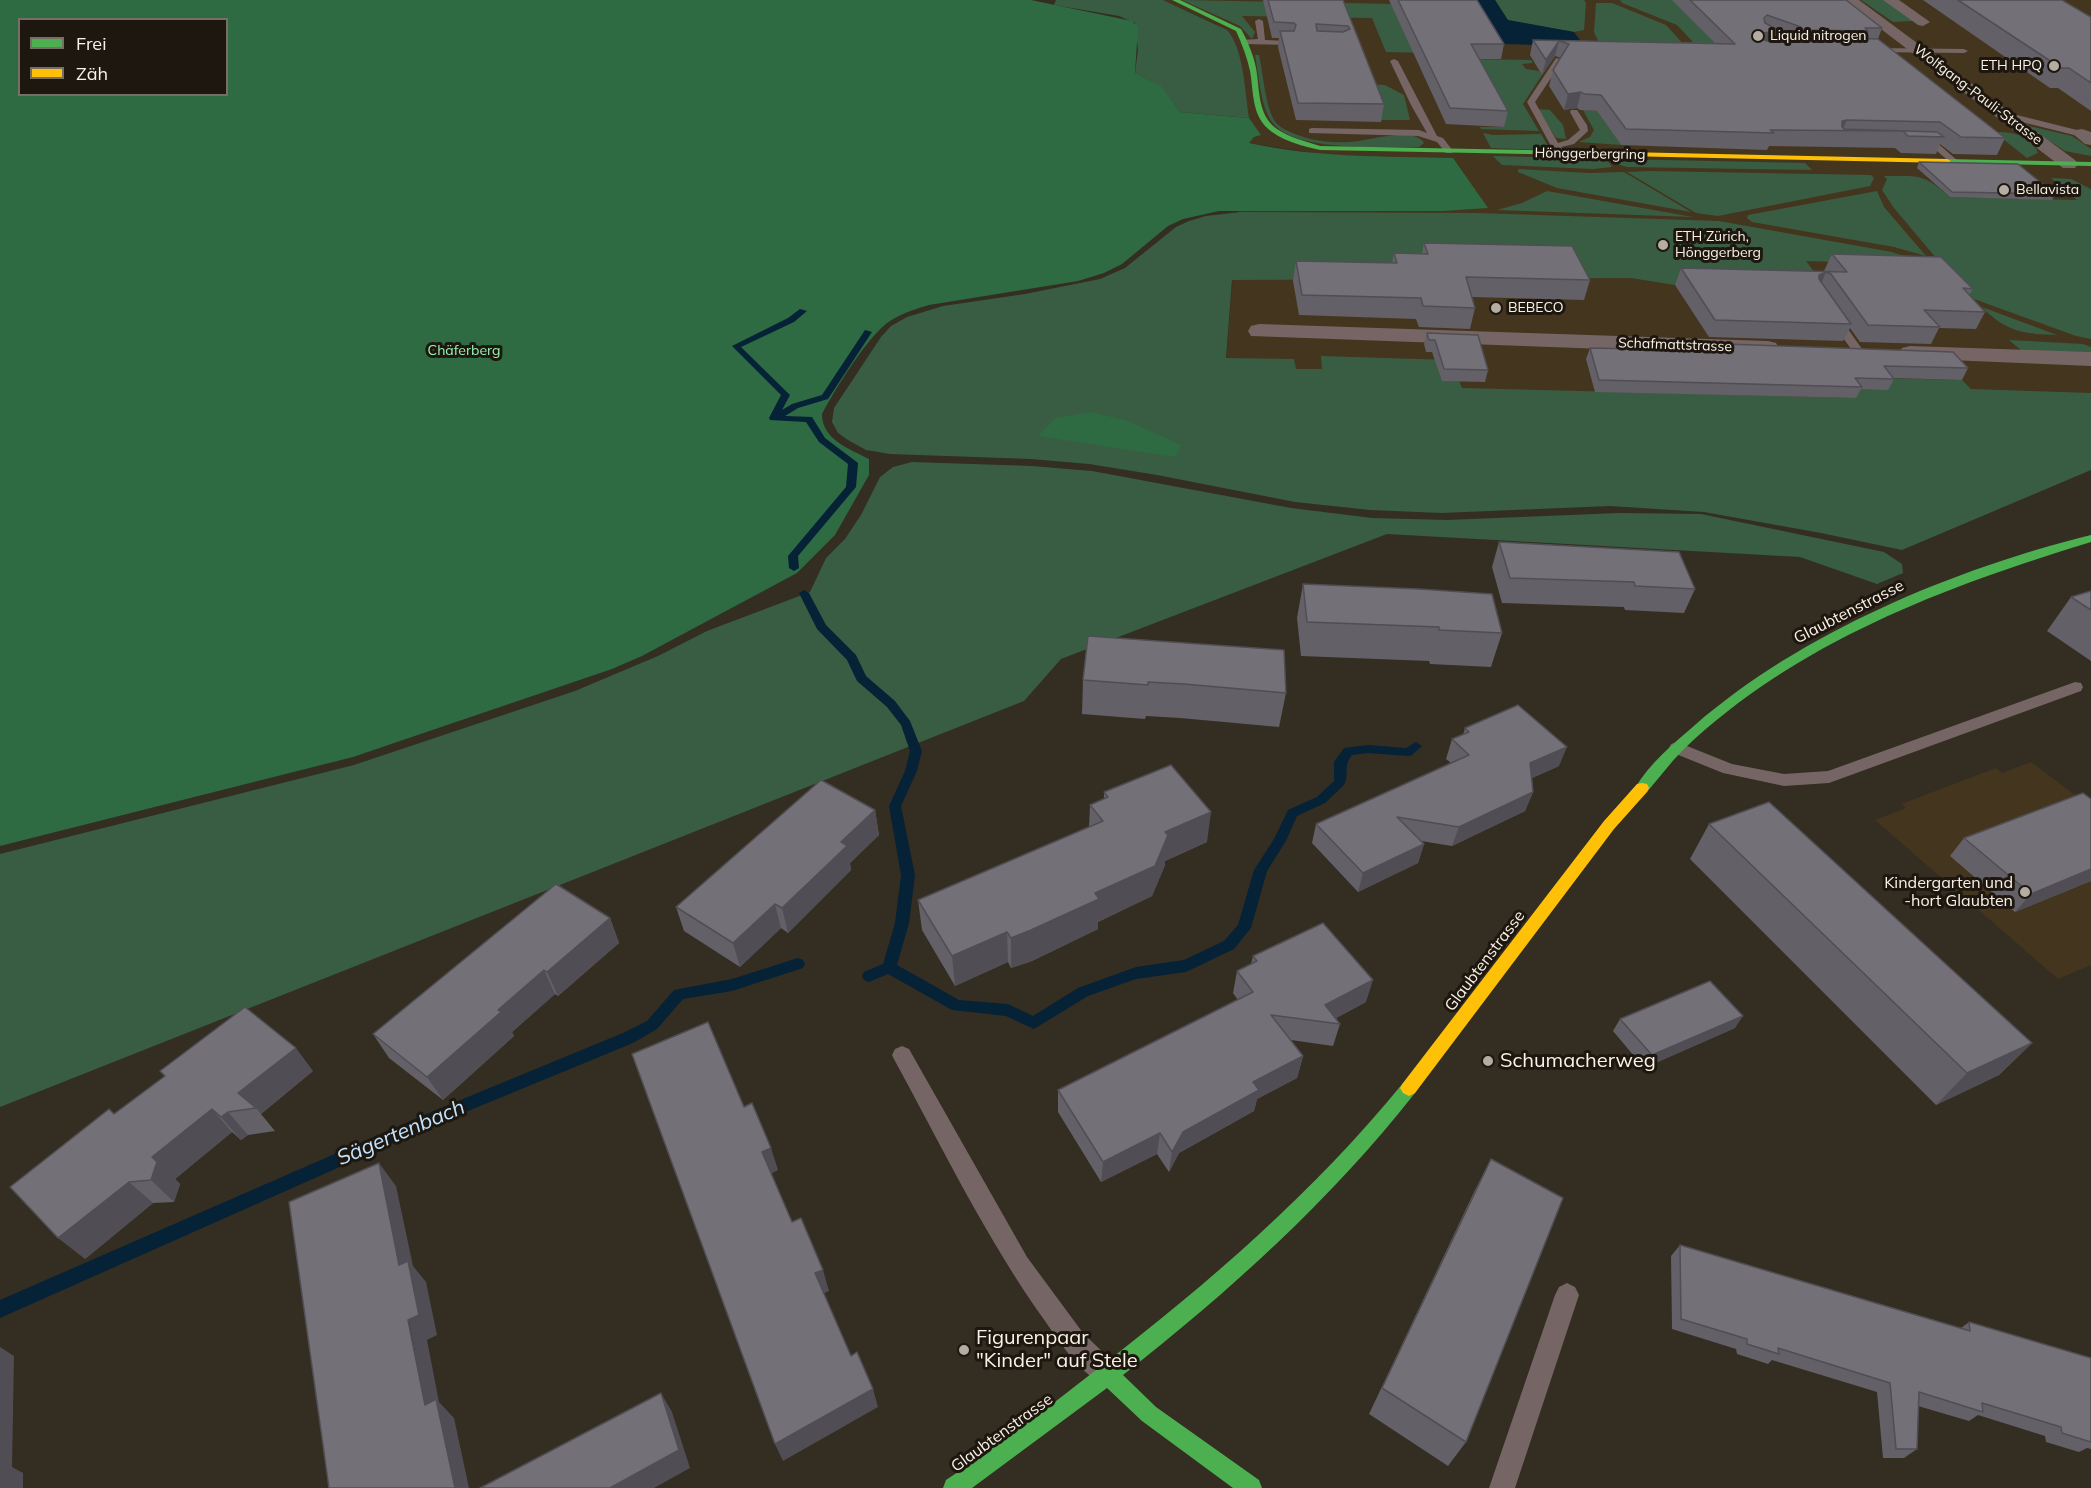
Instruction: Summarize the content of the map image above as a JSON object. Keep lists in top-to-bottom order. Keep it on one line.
{"streets":{"street":["Wolfgang-Pauli-Strasse","Hönggerbergring","Schafmattstrasse","Glaubtenstrasse"]},"crossings":[["Wolfgang-Pauli-Strasse","Hönggerbergring"]],"water":["Sägertenbach"],"parks":["Chäferberg"],"places":["Liquid nitrogen","ETH HPQ","Bellavista","ETH Zürich, Hönggerberg","BEBECO","Kindergarten und -hort Glaubten","Schumacherweg","Figurenpaar \"Kinder\" auf Stele"],"legend":["Frei","Zäh"]}
